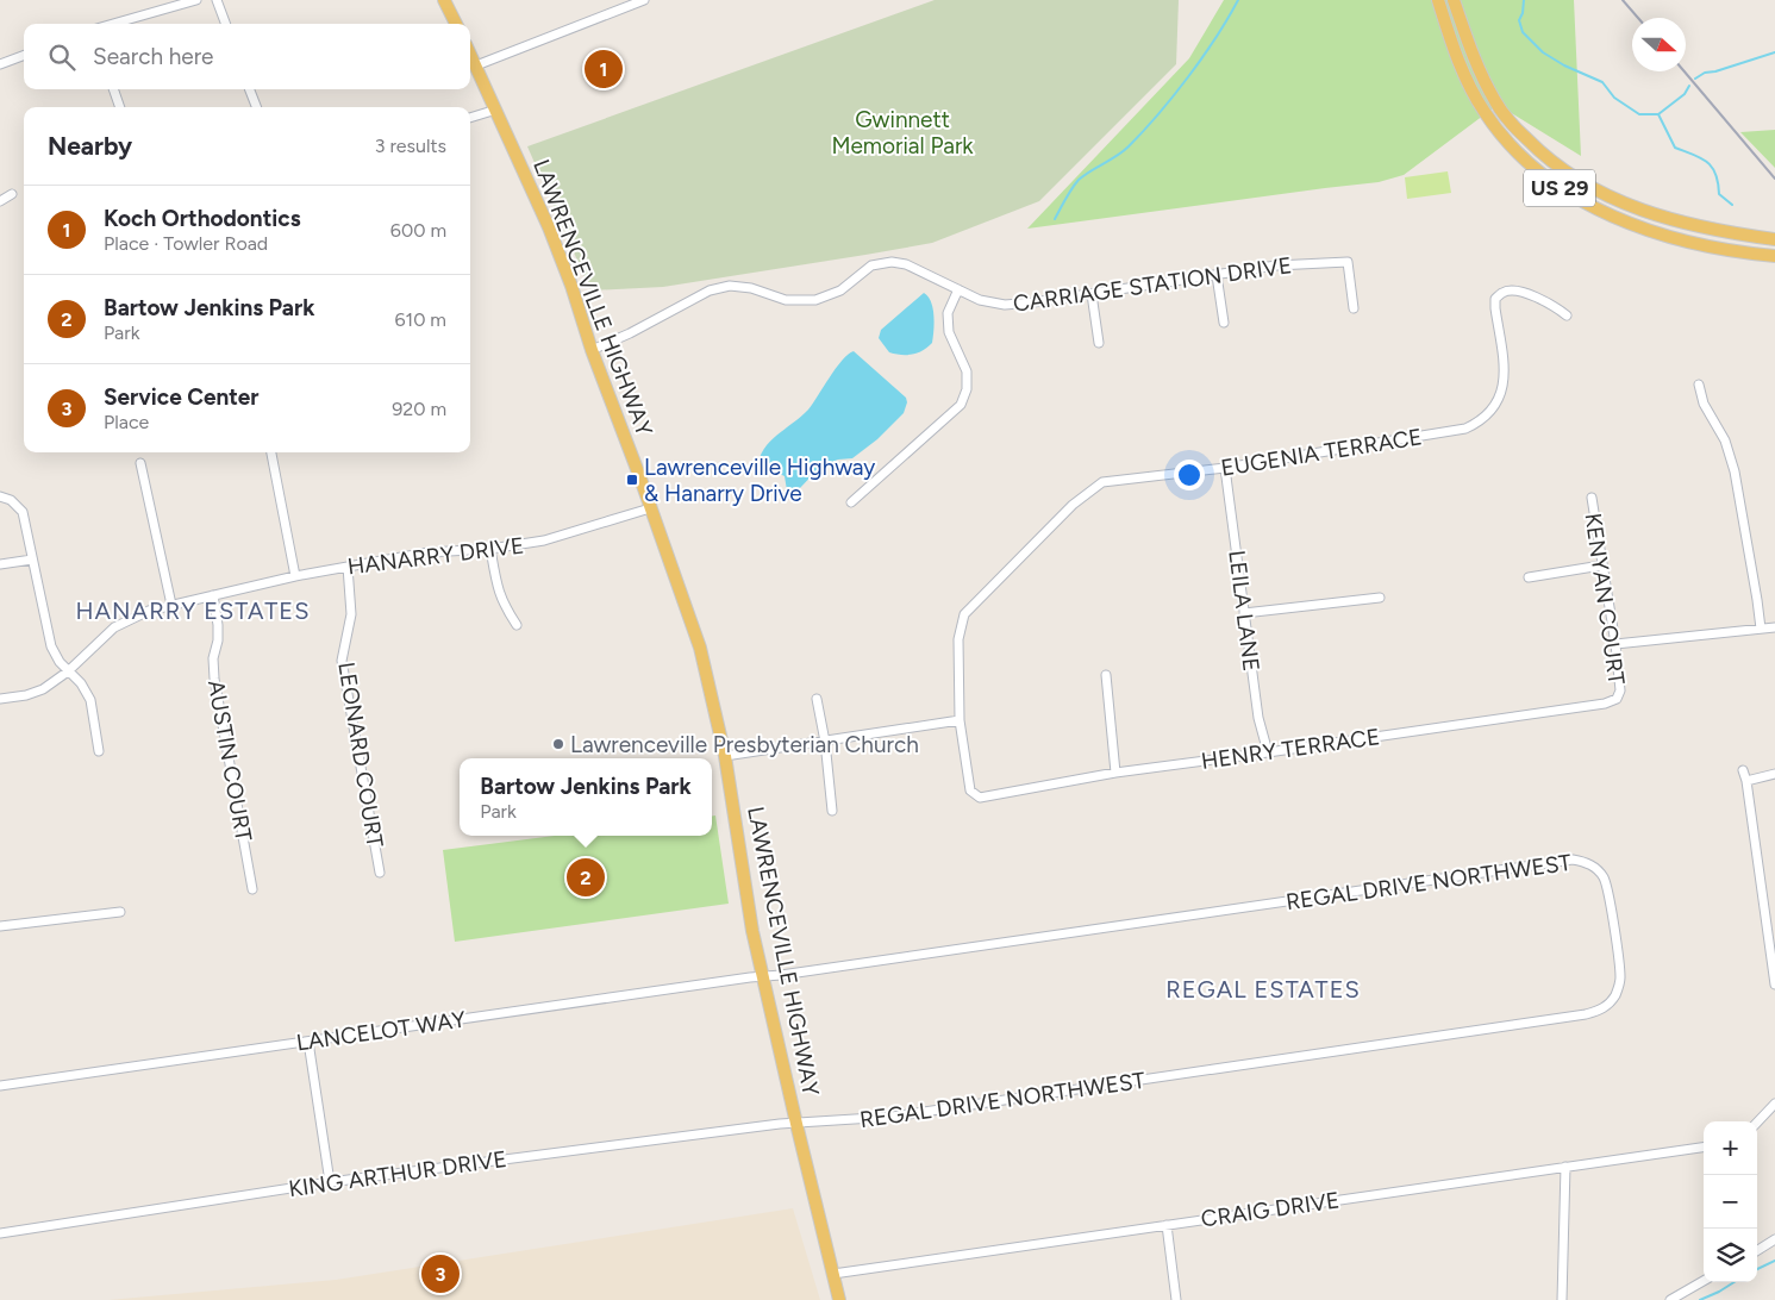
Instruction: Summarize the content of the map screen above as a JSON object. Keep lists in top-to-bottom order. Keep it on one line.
{"streets":{"main road":["US 29","LAWRENCEVILLE HIGHWAY"],"street":["CARRIAGE STATION DRIVE","EUGENIA TERRACE","HANARRY DRIVE","KENYAN COURT","LEILA LANE","HENRY TERRACE","LEONARD COURT","AUSTIN COURT","REGAL DRIVE NORTHWEST","LANCELOT WAY","KING ARTHUR DRIVE","CRAIG DRIVE"]},"crossings":[["CARRIAGE STATION DRIVE","LAWRENCEVILLE HIGHWAY"],["LAWRENCEVILLE HIGHWAY","HANARRY DRIVE"],["LAWRENCEVILLE HIGHWAY","REGAL DRIVE NORTHWEST"],["LAWRENCEVILLE HIGHWAY","LANCELOT WAY"],["LAWRENCEVILLE HIGHWAY","KING ARTHUR DRIVE"],["LAWRENCEVILLE HIGHWAY","CRAIG DRIVE"],["EUGENIA TERRACE","LEILA LANE"],["EUGENIA TERRACE","HENRY TERRACE"],["HANARRY DRIVE","LEONARD COURT"],["HANARRY DRIVE","AUSTIN COURT"],["KENYAN COURT","HENRY TERRACE"],["LEILA LANE","HENRY TERRACE"],["REGAL DRIVE NORTHWEST","LANCELOT WAY"],["REGAL DRIVE NORTHWEST","KING ARTHUR DRIVE"]],"districts":["HANARRY ESTATES","REGAL ESTATES"],"parks":["Gwinnett Memorial Park"],"places":{"transit":["Lawrenceville Highway & Hanarry Drive"],"other":["Lawrenceville Presbyterian Church"]},"north":"right","page":{"search":"Search here","pins":["1","2","3"],"heading":["Nearby","3 results"],"list":[{"mark":"1","name":"Koch Orthodontics","note":"Place · Towler Road","value":"600 m"},{"mark":"2","name":"Bartow Jenkins Park","note":"Park","value":"610 m"},{"mark":"3","name":"Service Center","note":"Place","value":"920 m"}],"popup":["Bartow Jenkins Park","Park"],"map_buttons":["+","−"]}}
